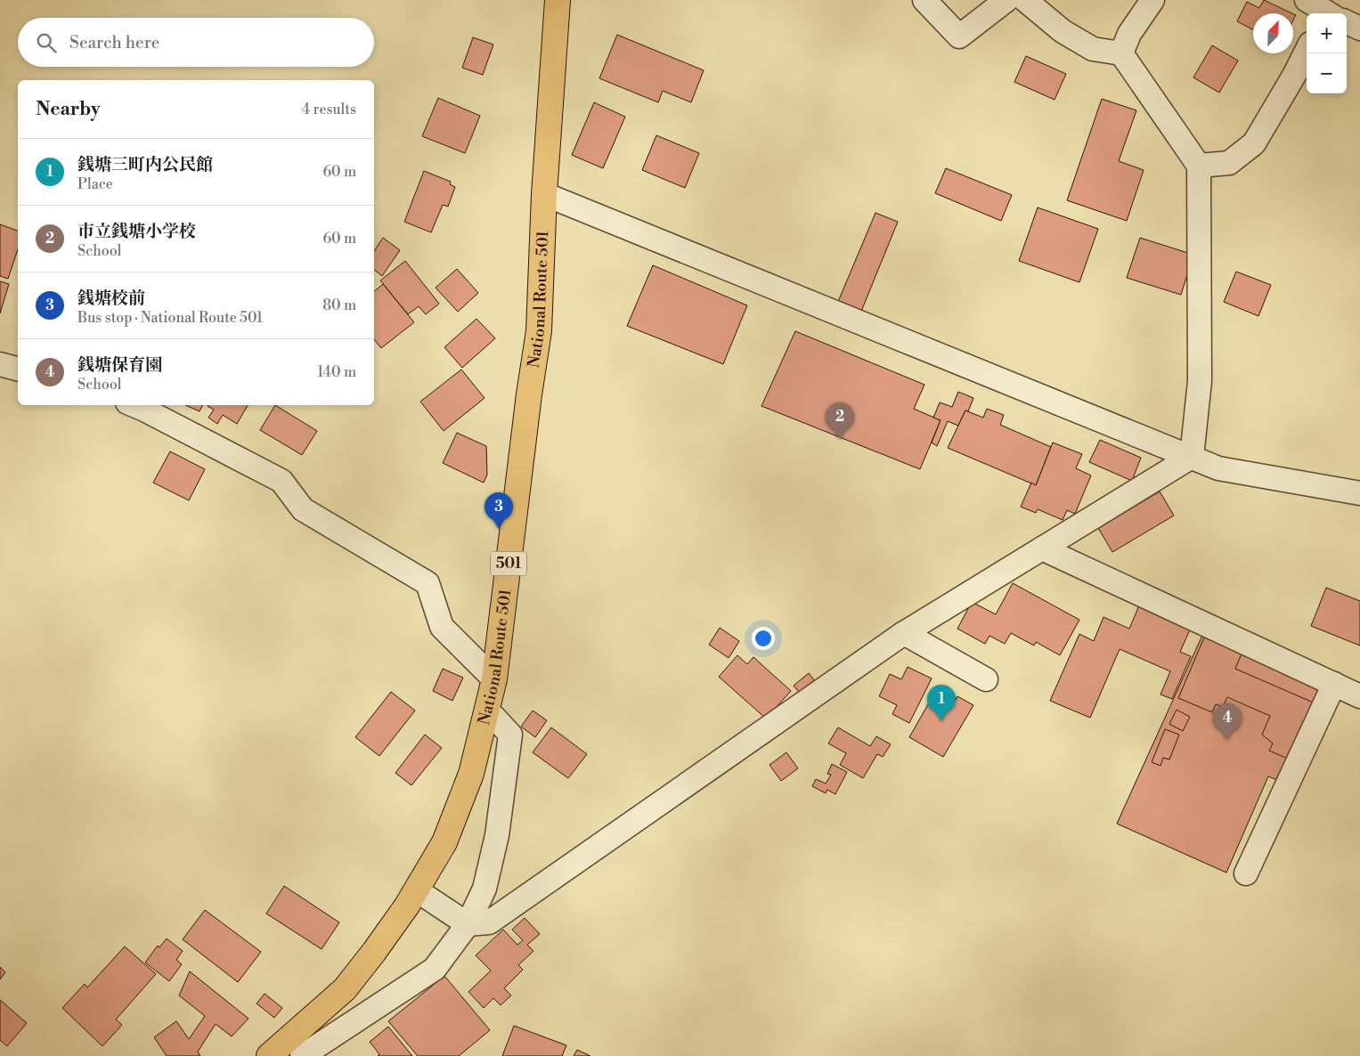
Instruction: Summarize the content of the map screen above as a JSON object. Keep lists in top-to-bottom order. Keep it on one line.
{"streets":{"highway":["National Route 501","501"]},"north":"top right","page":{"map_buttons":["+","−"],"search":"Search here","heading":["Nearby","4 results"],"list":[{"mark":"1","name":"銭塘三町内公民館","note":"Place","value":"60 m"},{"mark":"2","name":"市立銭塘小学校","note":"School","value":"60 m"},{"mark":"3","name":"銭塘校前","note":"Bus stop · National Route 501","value":"80 m"},{"mark":"4","name":"銭塘保育園","note":"School","value":"140 m"}],"pins":["2","3","1","4"]}}
